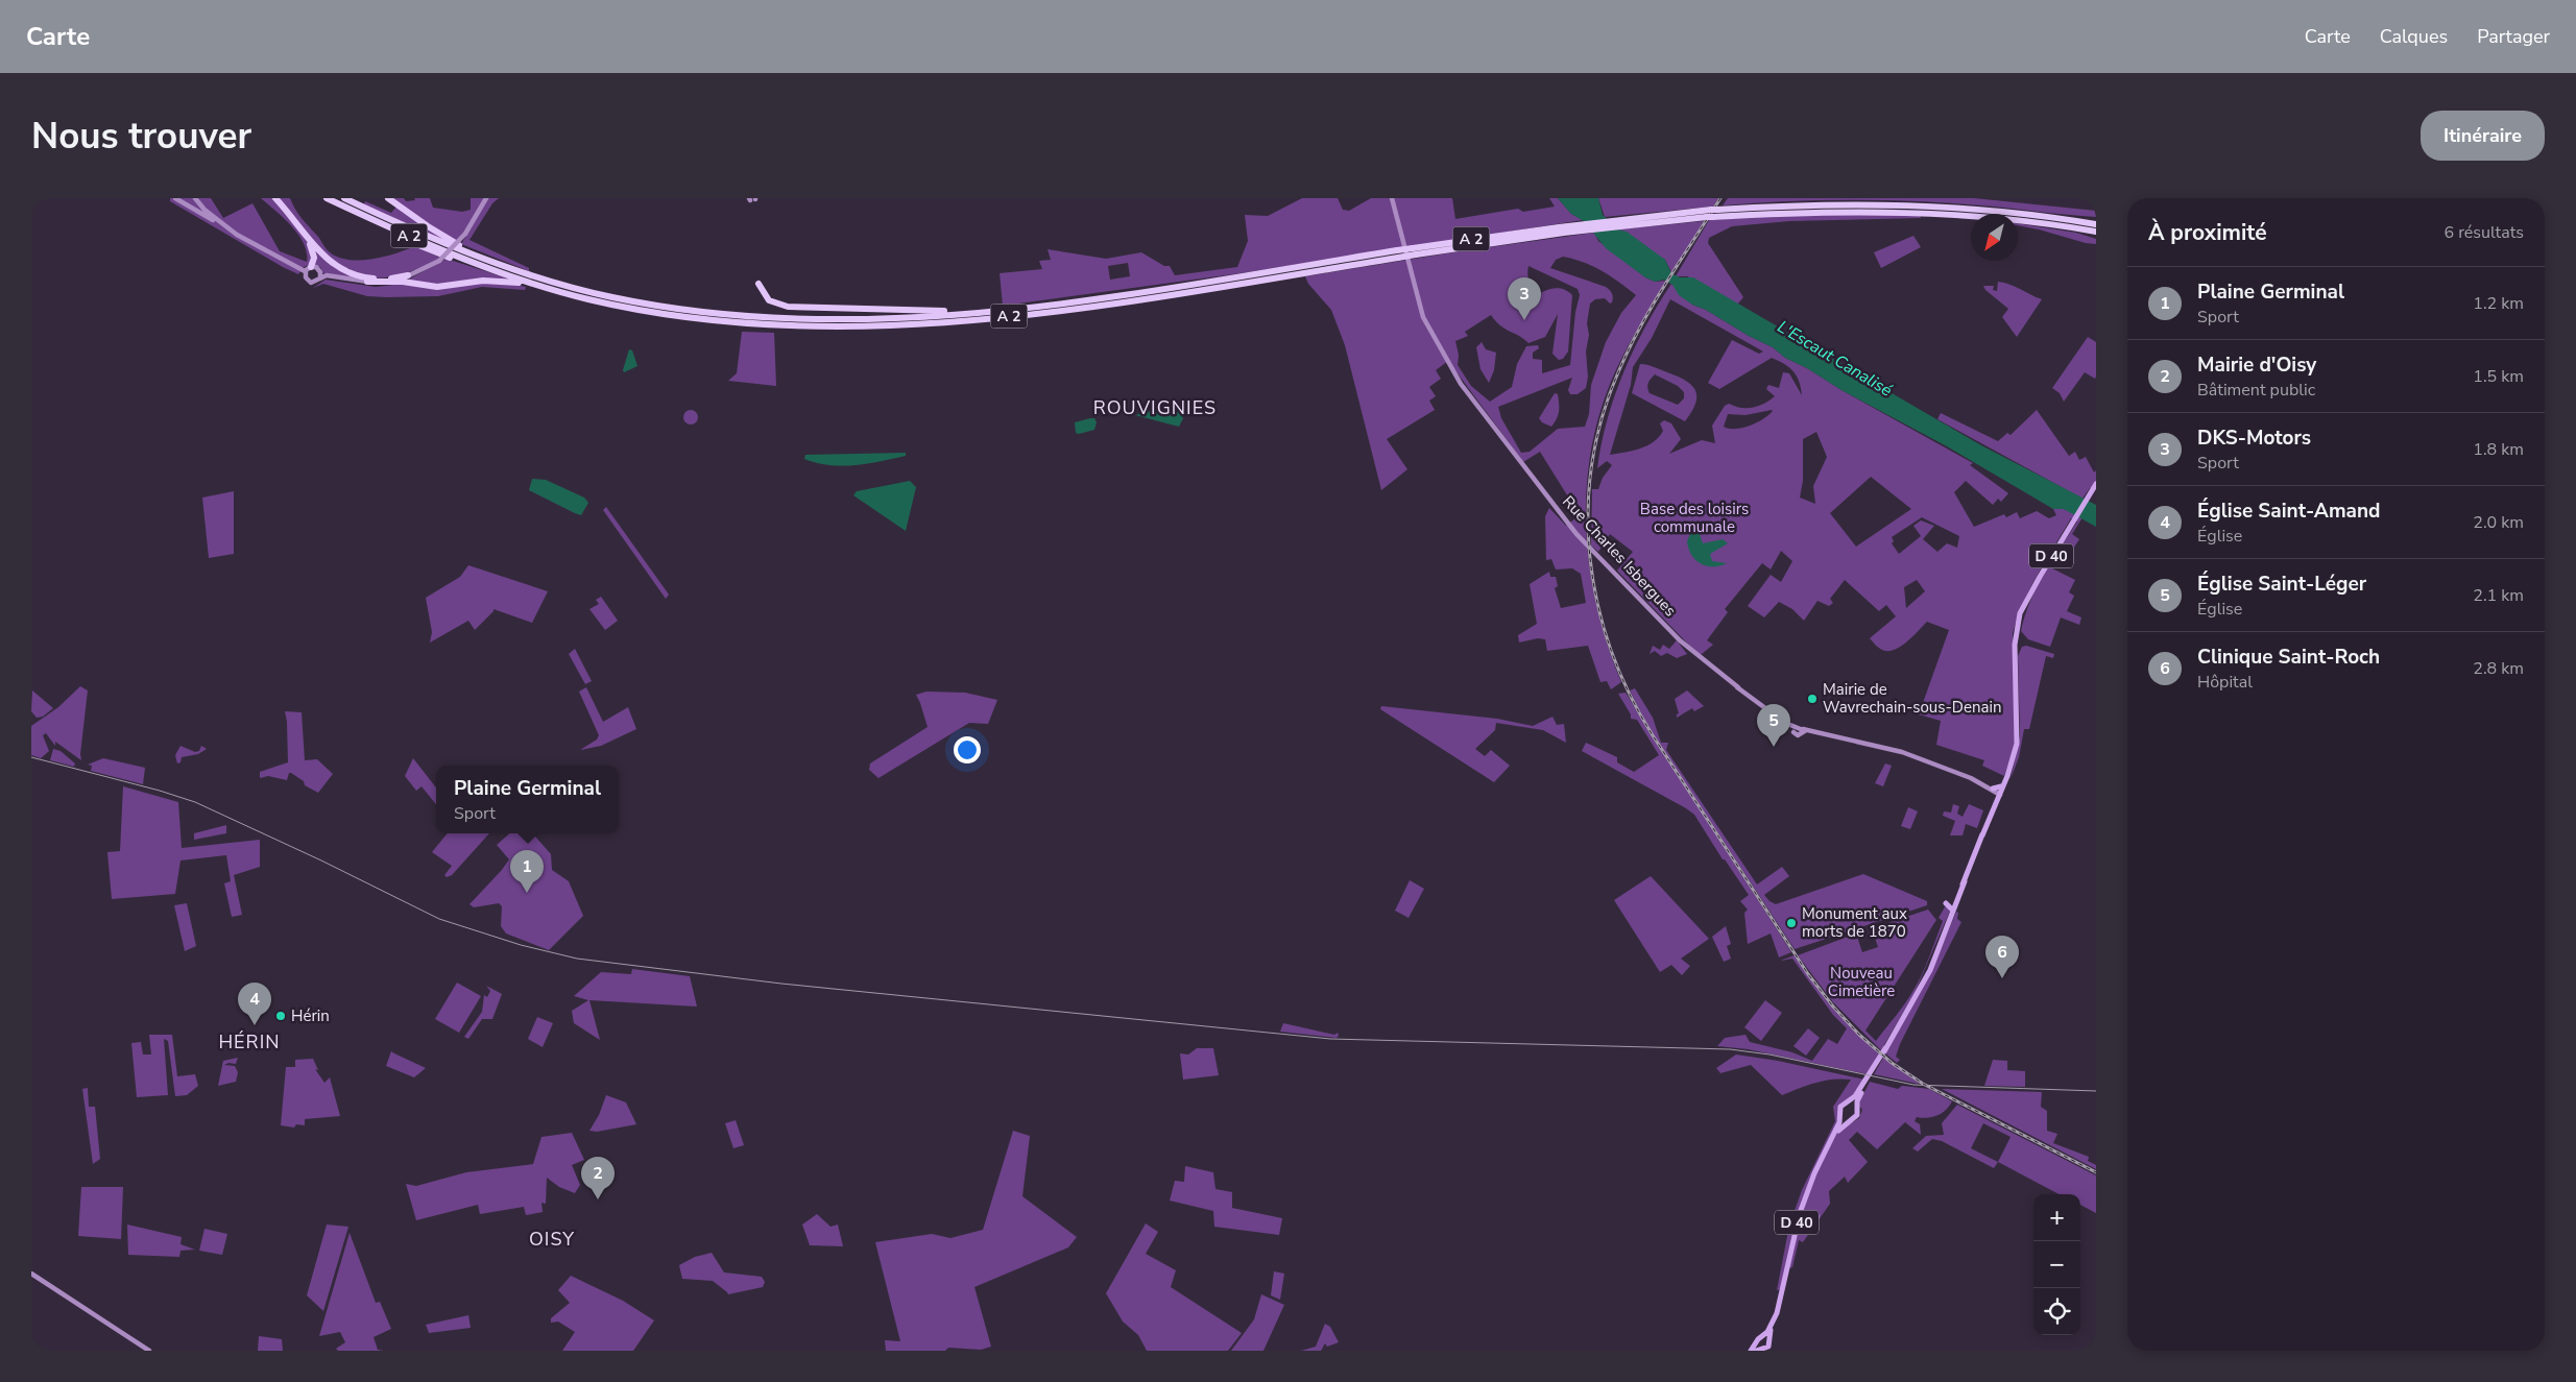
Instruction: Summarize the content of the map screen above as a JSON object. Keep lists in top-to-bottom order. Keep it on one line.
{"streets":{"highway":["A 2"],"main road":["Rue Charles Isbergues","D 40"]},"crossings":[["Rue Charles Isbergues","D 40"]],"districts":["ROUVIGNIES","HÉRIN","OISY"],"water":["L'Escaut Canalisé"],"parks":["Base des loisirs communale","Nouveau Cimetière"],"places":["Mairie de Wavrechain-sous-Denain","Monument aux morts de 1870","Hérin"],"north":"bottom left","page":{"header":"Carte","nav":["Carte","Calques","Partager"],"buttons":"Itinéraire","title":"Nous trouver","heading":["À proximité","6 résultats"],"list":[{"mark":"1","name":"Plaine Germinal","note":"Sport","value":"1.2 km"},{"mark":"2","name":"Mairie d'Oisy","note":"Bâtiment public","value":"1.5 km"},{"mark":"3","name":"DKS-Motors","note":"Sport","value":"1.8 km"},{"mark":"4","name":"Église Saint-Amand","note":"Église","value":"2.0 km"},{"mark":"5","name":"Église Saint-Léger","note":"Église","value":"2.1 km"},{"mark":"6","name":"Clinique Saint-Roch","note":"Hôpital","value":"2.8 km"}],"pins":["3","5","1","6","4","2"],"popup":["Plaine Germinal","Sport"],"map_buttons":["+","−"]}}
